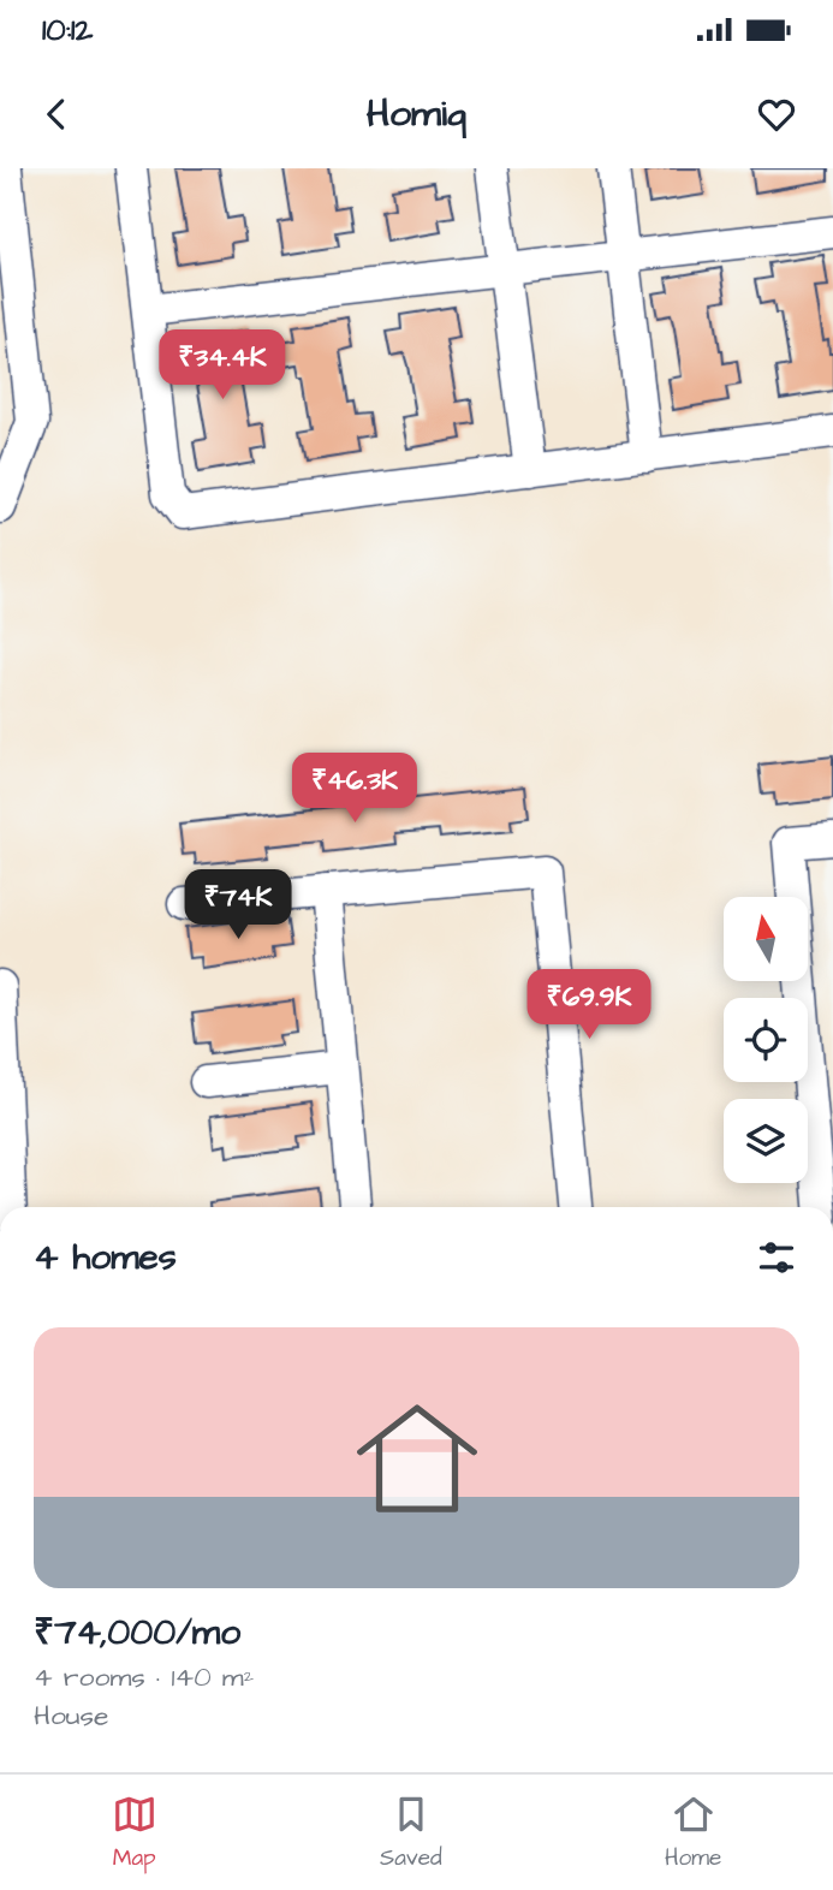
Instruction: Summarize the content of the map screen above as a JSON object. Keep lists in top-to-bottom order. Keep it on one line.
{"north":"top","page":{"status":"10:12","header":"Homiq","price":["₹34.4K","₹46.3K","₹74K","₹69.9K"],"heading":"4 homes","list":[{"name":"₹74,000/mo","note":"4 rooms · 140 m² · House"}],"tabs":["Map","Saved","Home"]}}
